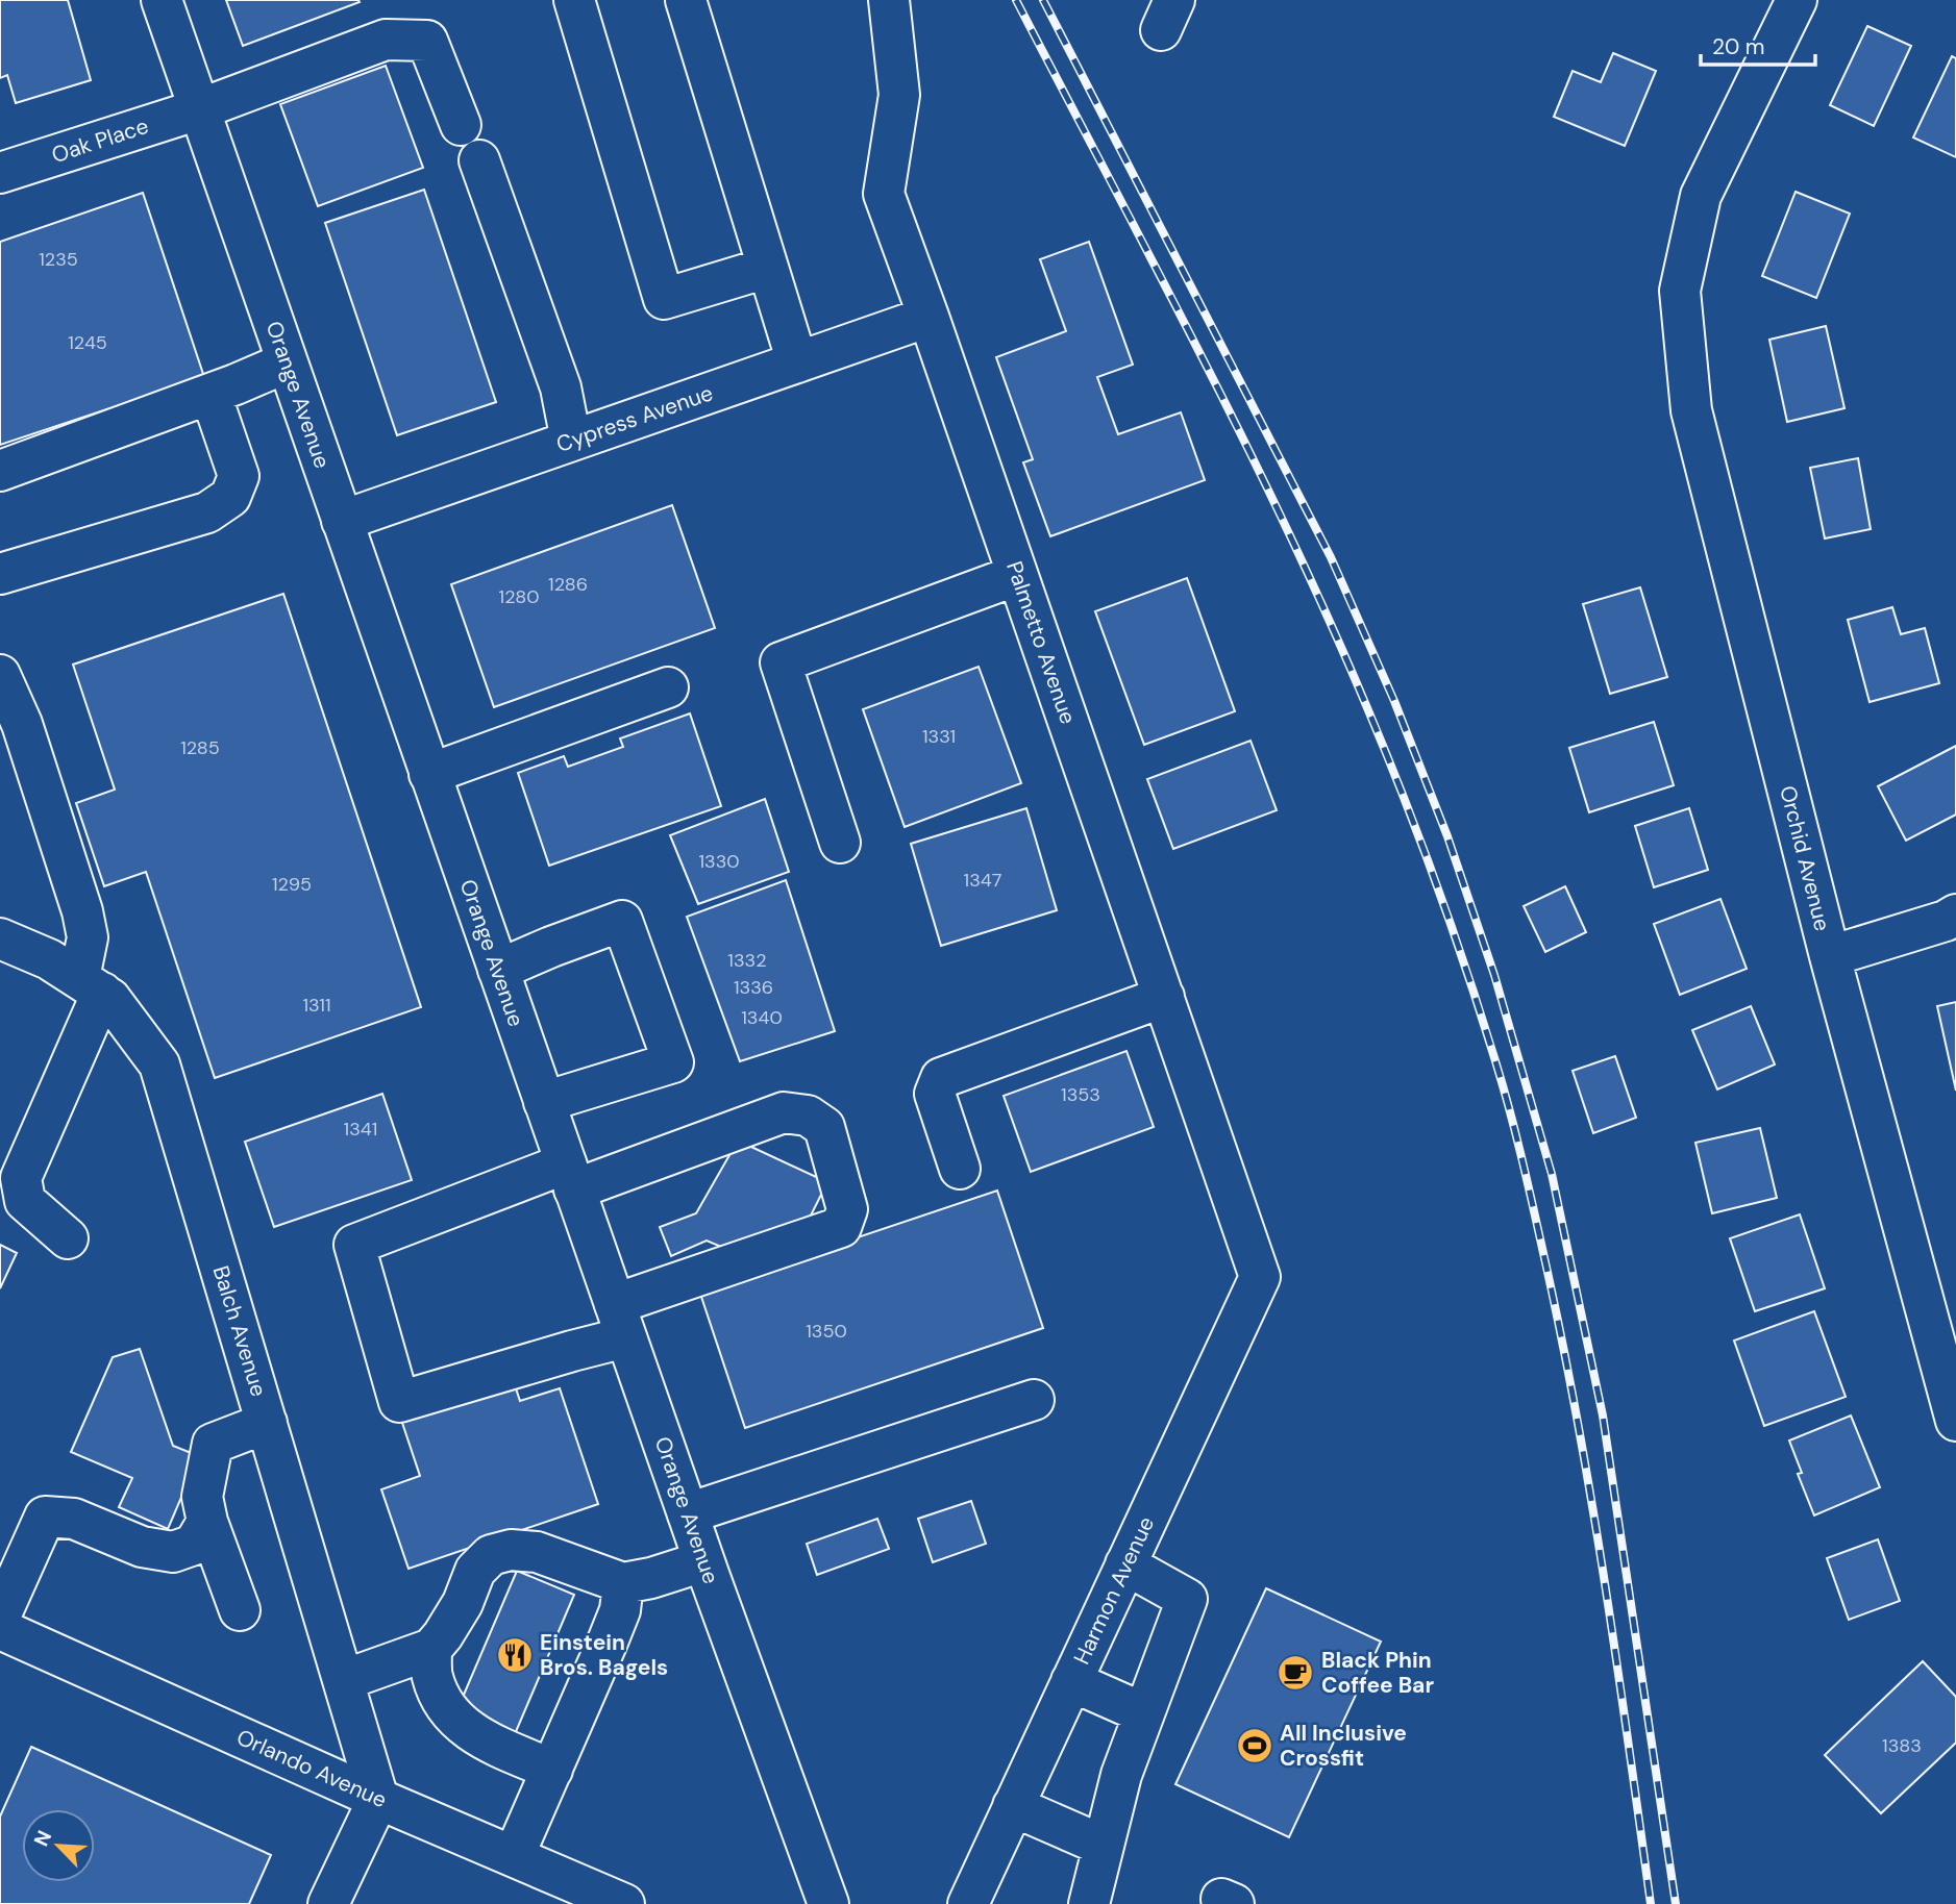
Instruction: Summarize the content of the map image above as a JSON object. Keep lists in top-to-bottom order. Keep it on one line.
{"streets":{"street":["Oak Place","Orange Avenue","Cypress Avenue","Palmetto Avenue","Orchid Avenue","Balch Avenue","Harmon Avenue","Orlando Avenue"]},"crossings":[["Oak Place","Orange Avenue"],["Orange Avenue","Cypress Avenue"],["Cypress Avenue","Palmetto Avenue"],["Palmetto Avenue","Harmon Avenue"],["Balch Avenue","Orlando Avenue"]],"places":{"restaurant":["Einstein Bros. Bagels"],"cafe":["Black Phin Coffee Bar"],"sports":["All Inclusive Crossfit"]},"house_numbers":["1235","1245","1286","1280","1331","1285","1330","1347","1295","1332","1336","1311","1340","1353","1341","1350","1383"],"scale_bar":"20 m","north":"top left"}
